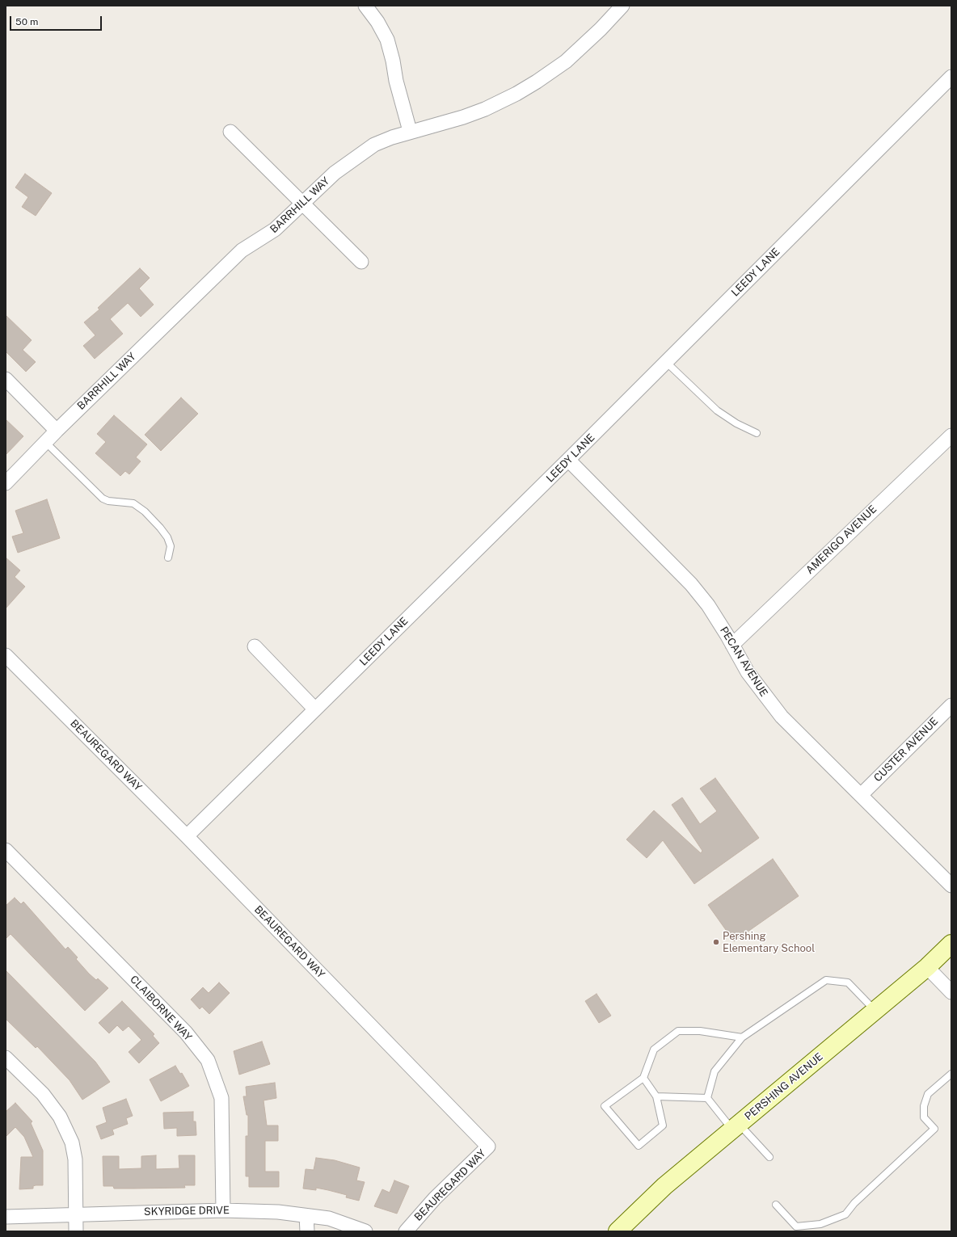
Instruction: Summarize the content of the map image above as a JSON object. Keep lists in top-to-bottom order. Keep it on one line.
{"streets":{"street":["BARRHILL WAY","LEEDY LANE","AMERIGO AVENUE","PECAN AVENUE","CUSTER AVENUE","BEAUREGARD WAY","CLAIBORNE WAY","PERSHING AVENUE","SKYRIDGE DRIVE"]},"crossings":[["LEEDY LANE","PECAN AVENUE"],["LEEDY LANE","BEAUREGARD WAY"],["AMERIGO AVENUE","PECAN AVENUE"],["PECAN AVENUE","CUSTER AVENUE"],["CLAIBORNE WAY","SKYRIDGE DRIVE"]],"places":["Pershing Elementary School"],"scale_bar":"50 m"}
